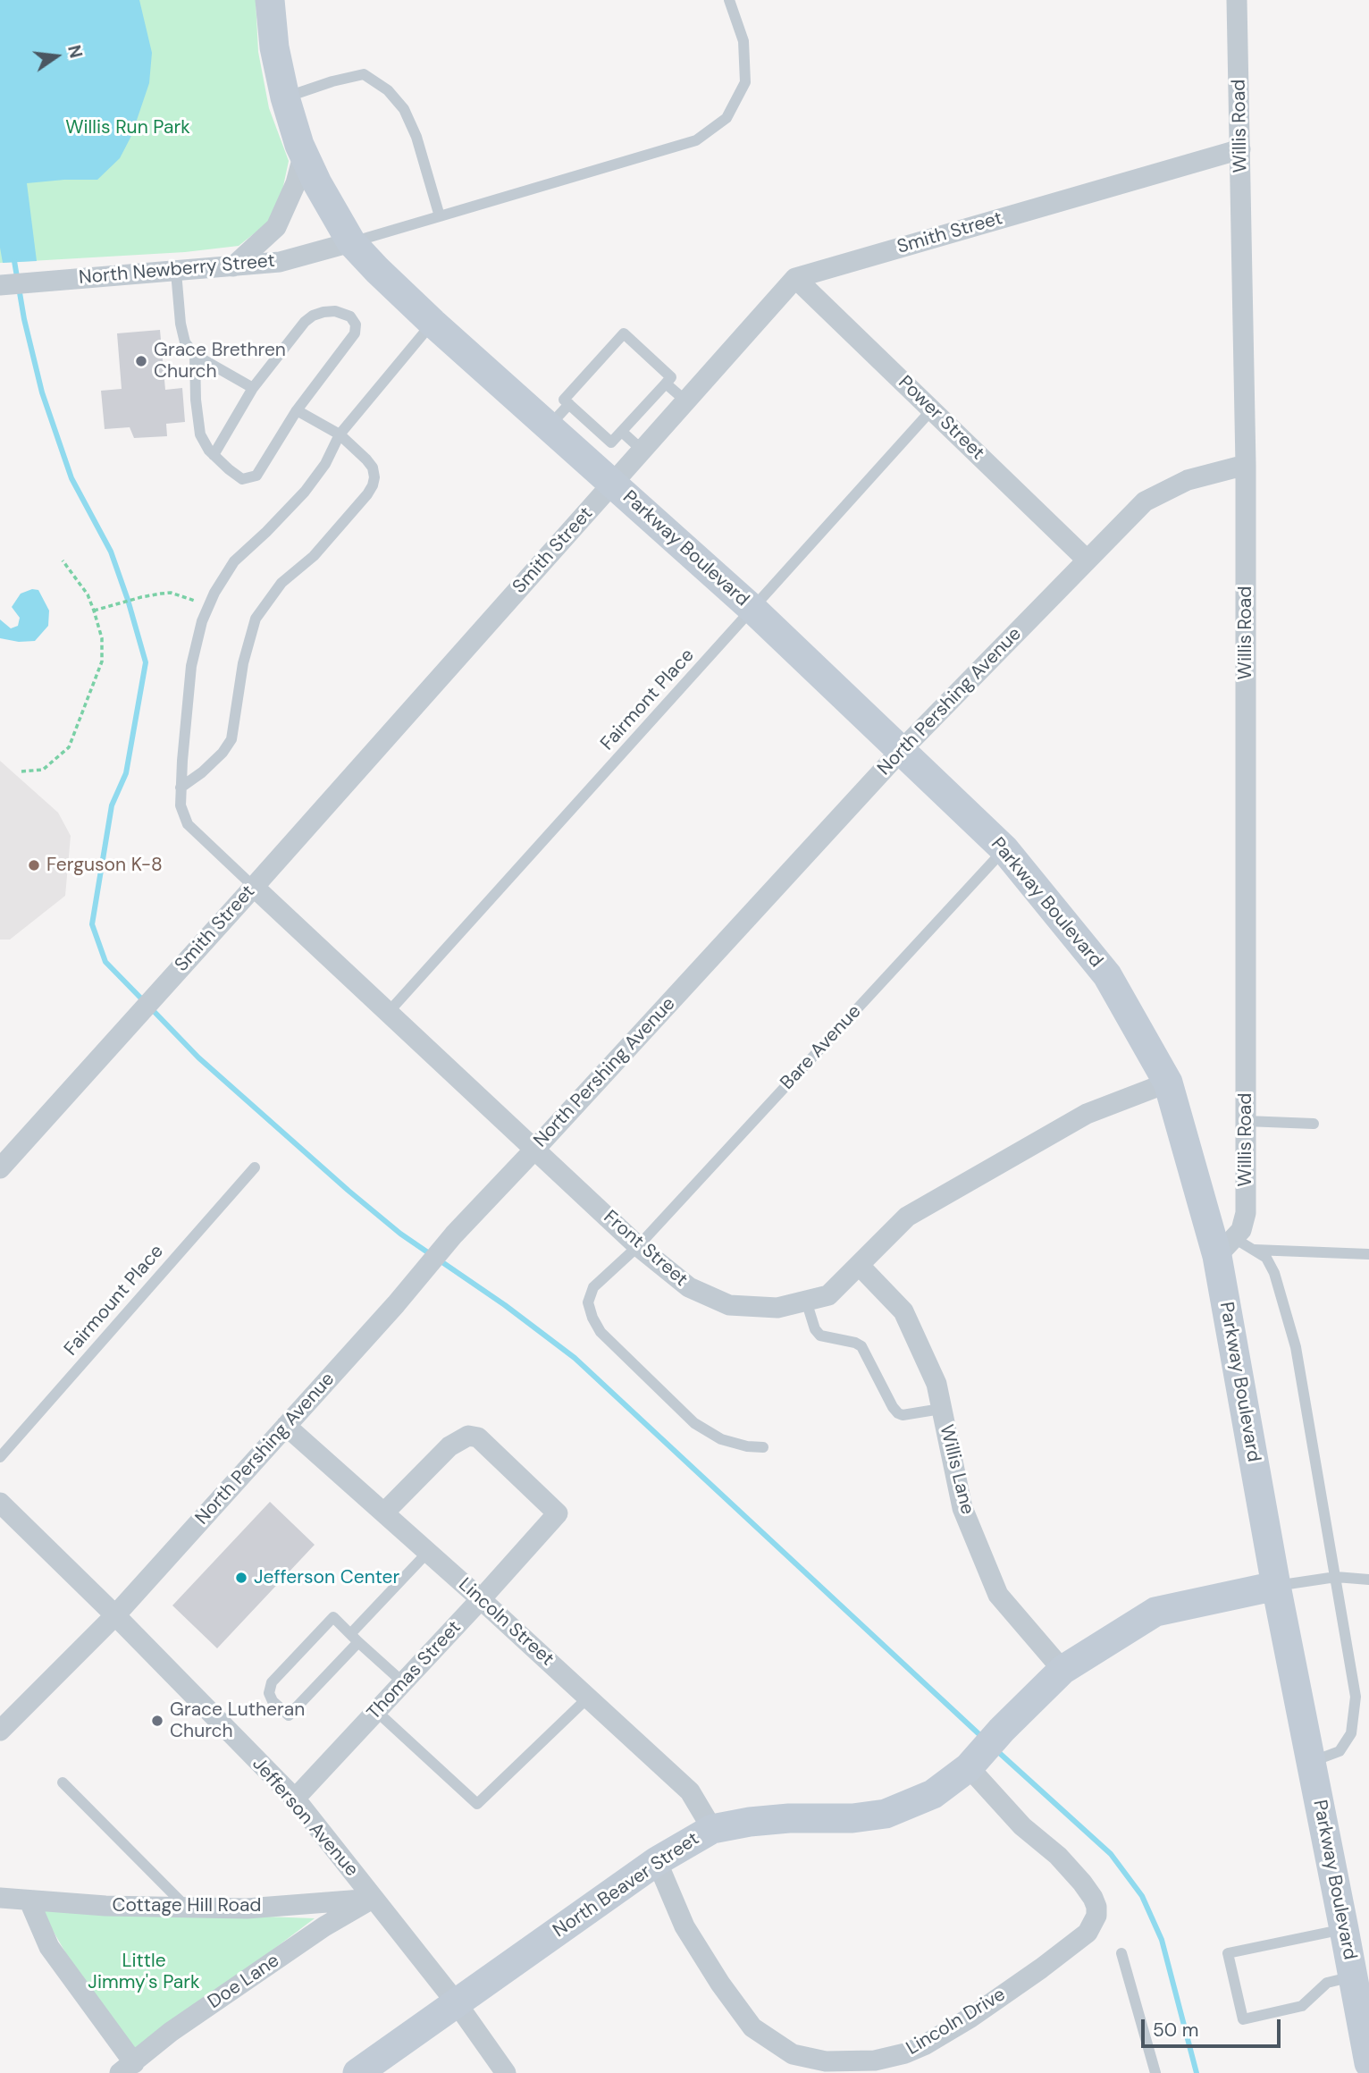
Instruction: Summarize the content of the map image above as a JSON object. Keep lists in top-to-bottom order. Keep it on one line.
{"streets":{"street":["Willis Road","Smith Street","North Newberry Street","Power Street","Parkway Boulevard","North Pershing Avenue","Front Street","Willis Lane","Lincoln Street","Thomas Street","Jefferson Avenue","North Beaver Street","Cottage Hill Road","Doe Lane","Lincoln Drive"],"lane":["Fairmont Place","Bare Avenue","Fairmount Place"]},"crossings":[["Willis Road","Smith Street"],["Willis Road","Parkway Boulevard"],["Willis Road","North Pershing Avenue"],["Smith Street","Power Street"],["Smith Street","Parkway Boulevard"],["Smith Street","Front Street"],["North Newberry Street","Parkway Boulevard"],["Power Street","Fairmont Place"],["Power Street","North Pershing Avenue"],["Parkway Boulevard","Fairmont Place"],["Parkway Boulevard","North Pershing Avenue"],["Parkway Boulevard","Bare Avenue"],["Parkway Boulevard","Front Street"],["Parkway Boulevard","North Beaver Street"],["Fairmont Place","Front Street"],["North Pershing Avenue","Front Street"],["North Pershing Avenue","Lincoln Street"],["North Pershing Avenue","Jefferson Avenue"],["Bare Avenue","Front Street"],["Front Street","Willis Lane"],["Willis Lane","North Beaver Street"],["Lincoln Street","Thomas Street"],["Lincoln Street","North Beaver Street"],["Thomas Street","Jefferson Avenue"],["Jefferson Avenue","North Beaver Street"],["Jefferson Avenue","Cottage Hill Road"],["Jefferson Avenue","Doe Lane"],["North Beaver Street","Lincoln Drive"],["Cottage Hill Road","Doe Lane"]],"parks":["Willis Run Park","Little Jimmy's Park"],"places":["Grace Brethren Church","Ferguson K-8","Jefferson Center","Grace Lutheran Church"],"scale_bar":"50 m","north":"right"}
